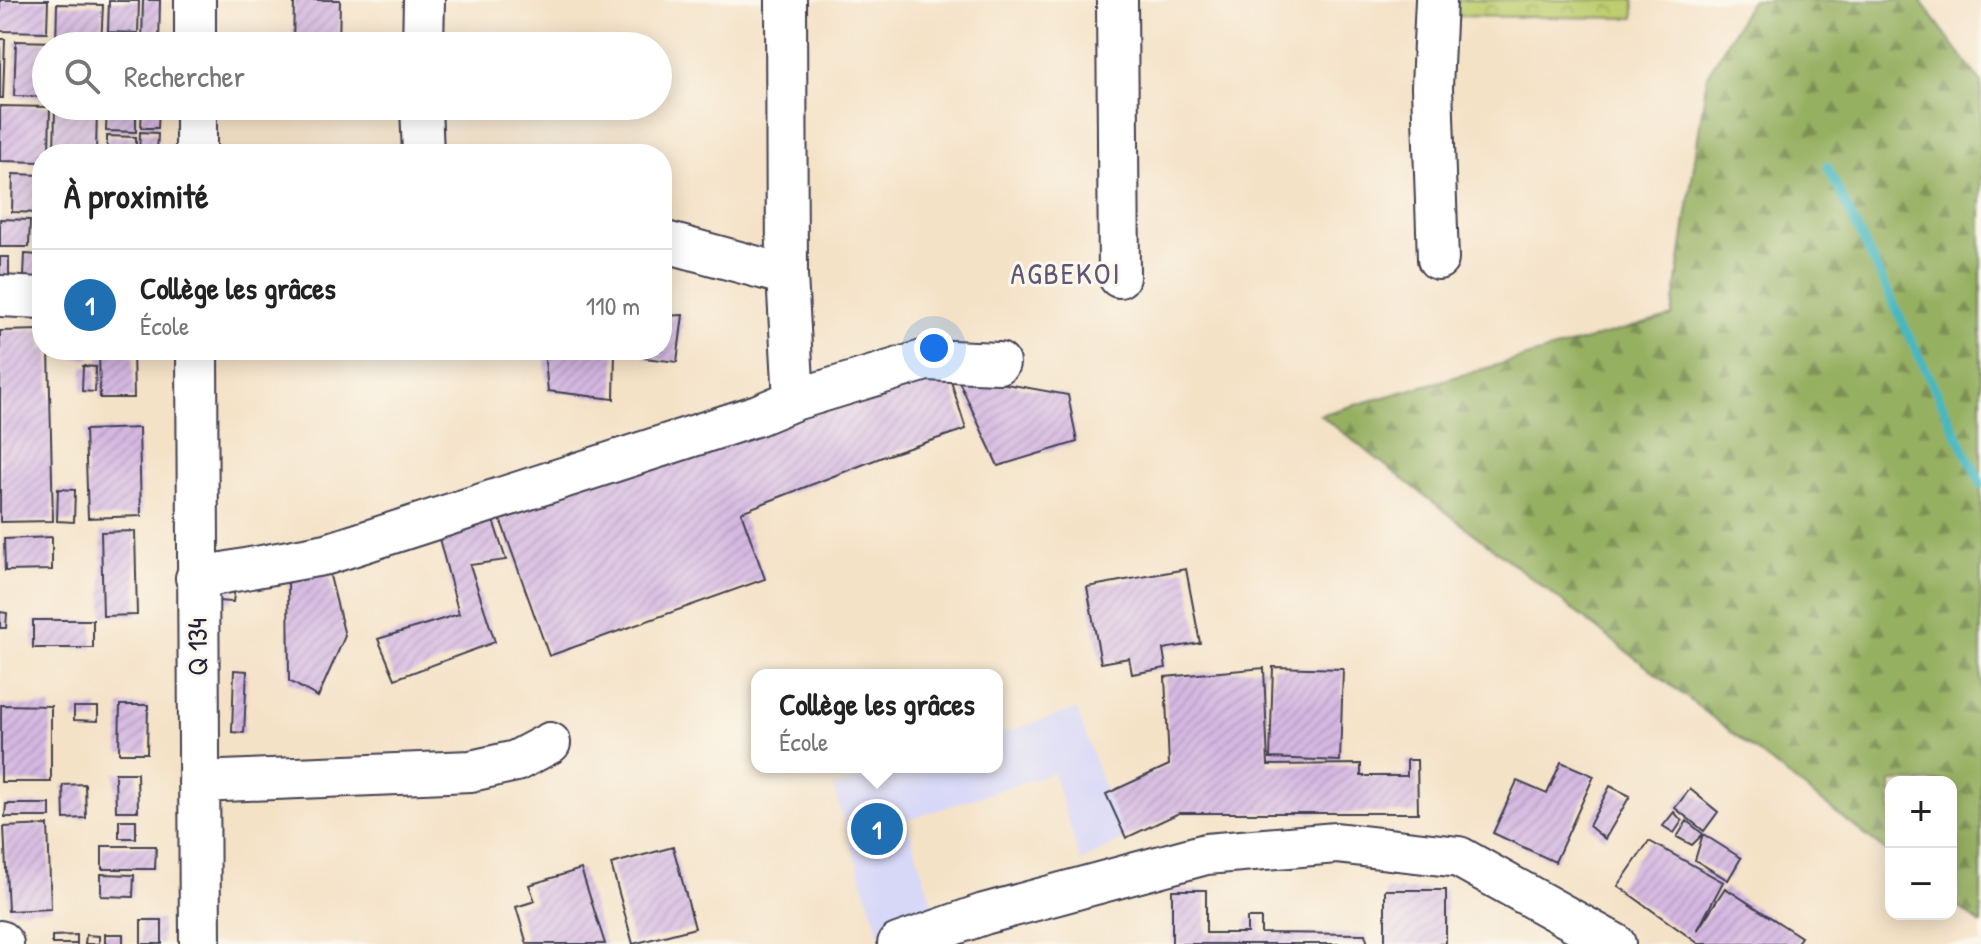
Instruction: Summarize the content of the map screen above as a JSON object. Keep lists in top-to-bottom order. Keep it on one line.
{"streets":{"street":["Q 134"]},"districts":["AGBEKOI"],"page":{"search":"Rechercher","heading":"À proximité","list":[{"mark":"1","name":"Collège les grâces","note":"École","value":"110 m"}],"popup":["Collège les grâces","École"],"map_buttons":["+","−"],"pins":"1"}}
